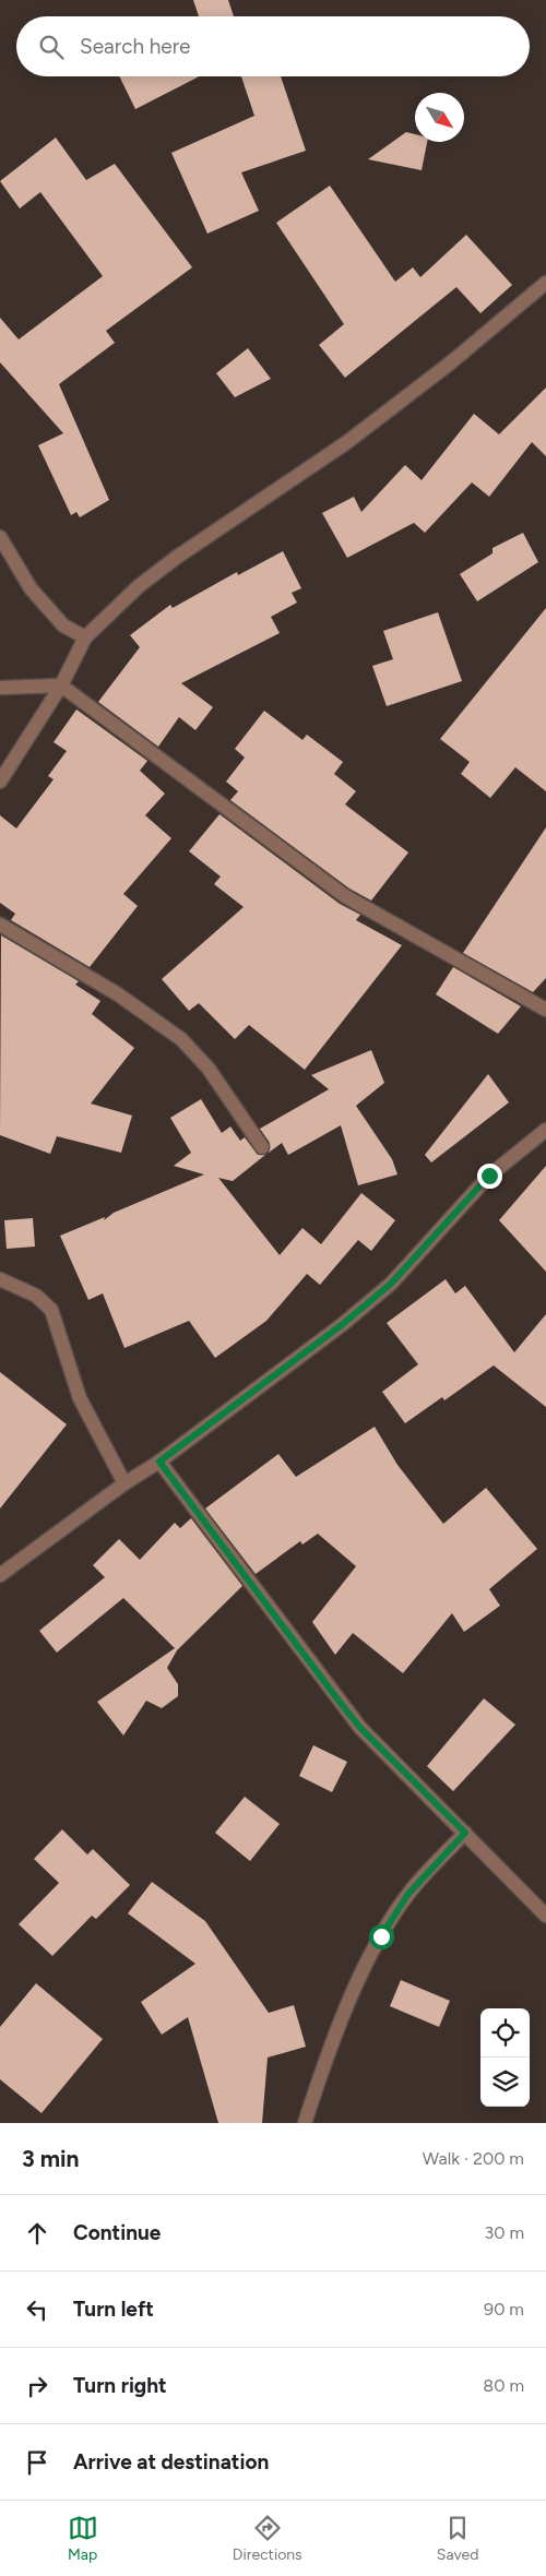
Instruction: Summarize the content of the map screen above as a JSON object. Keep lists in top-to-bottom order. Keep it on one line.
{"north":"bottom right","page":{"search":"Search here","heading":["3 min","Walk · 200 m"],"list":[["Continue","30 m"],["Turn left","90 m"],["Turn right","80 m"],"Arrive at destination"],"nav":["Map","Directions","Saved"]}}
